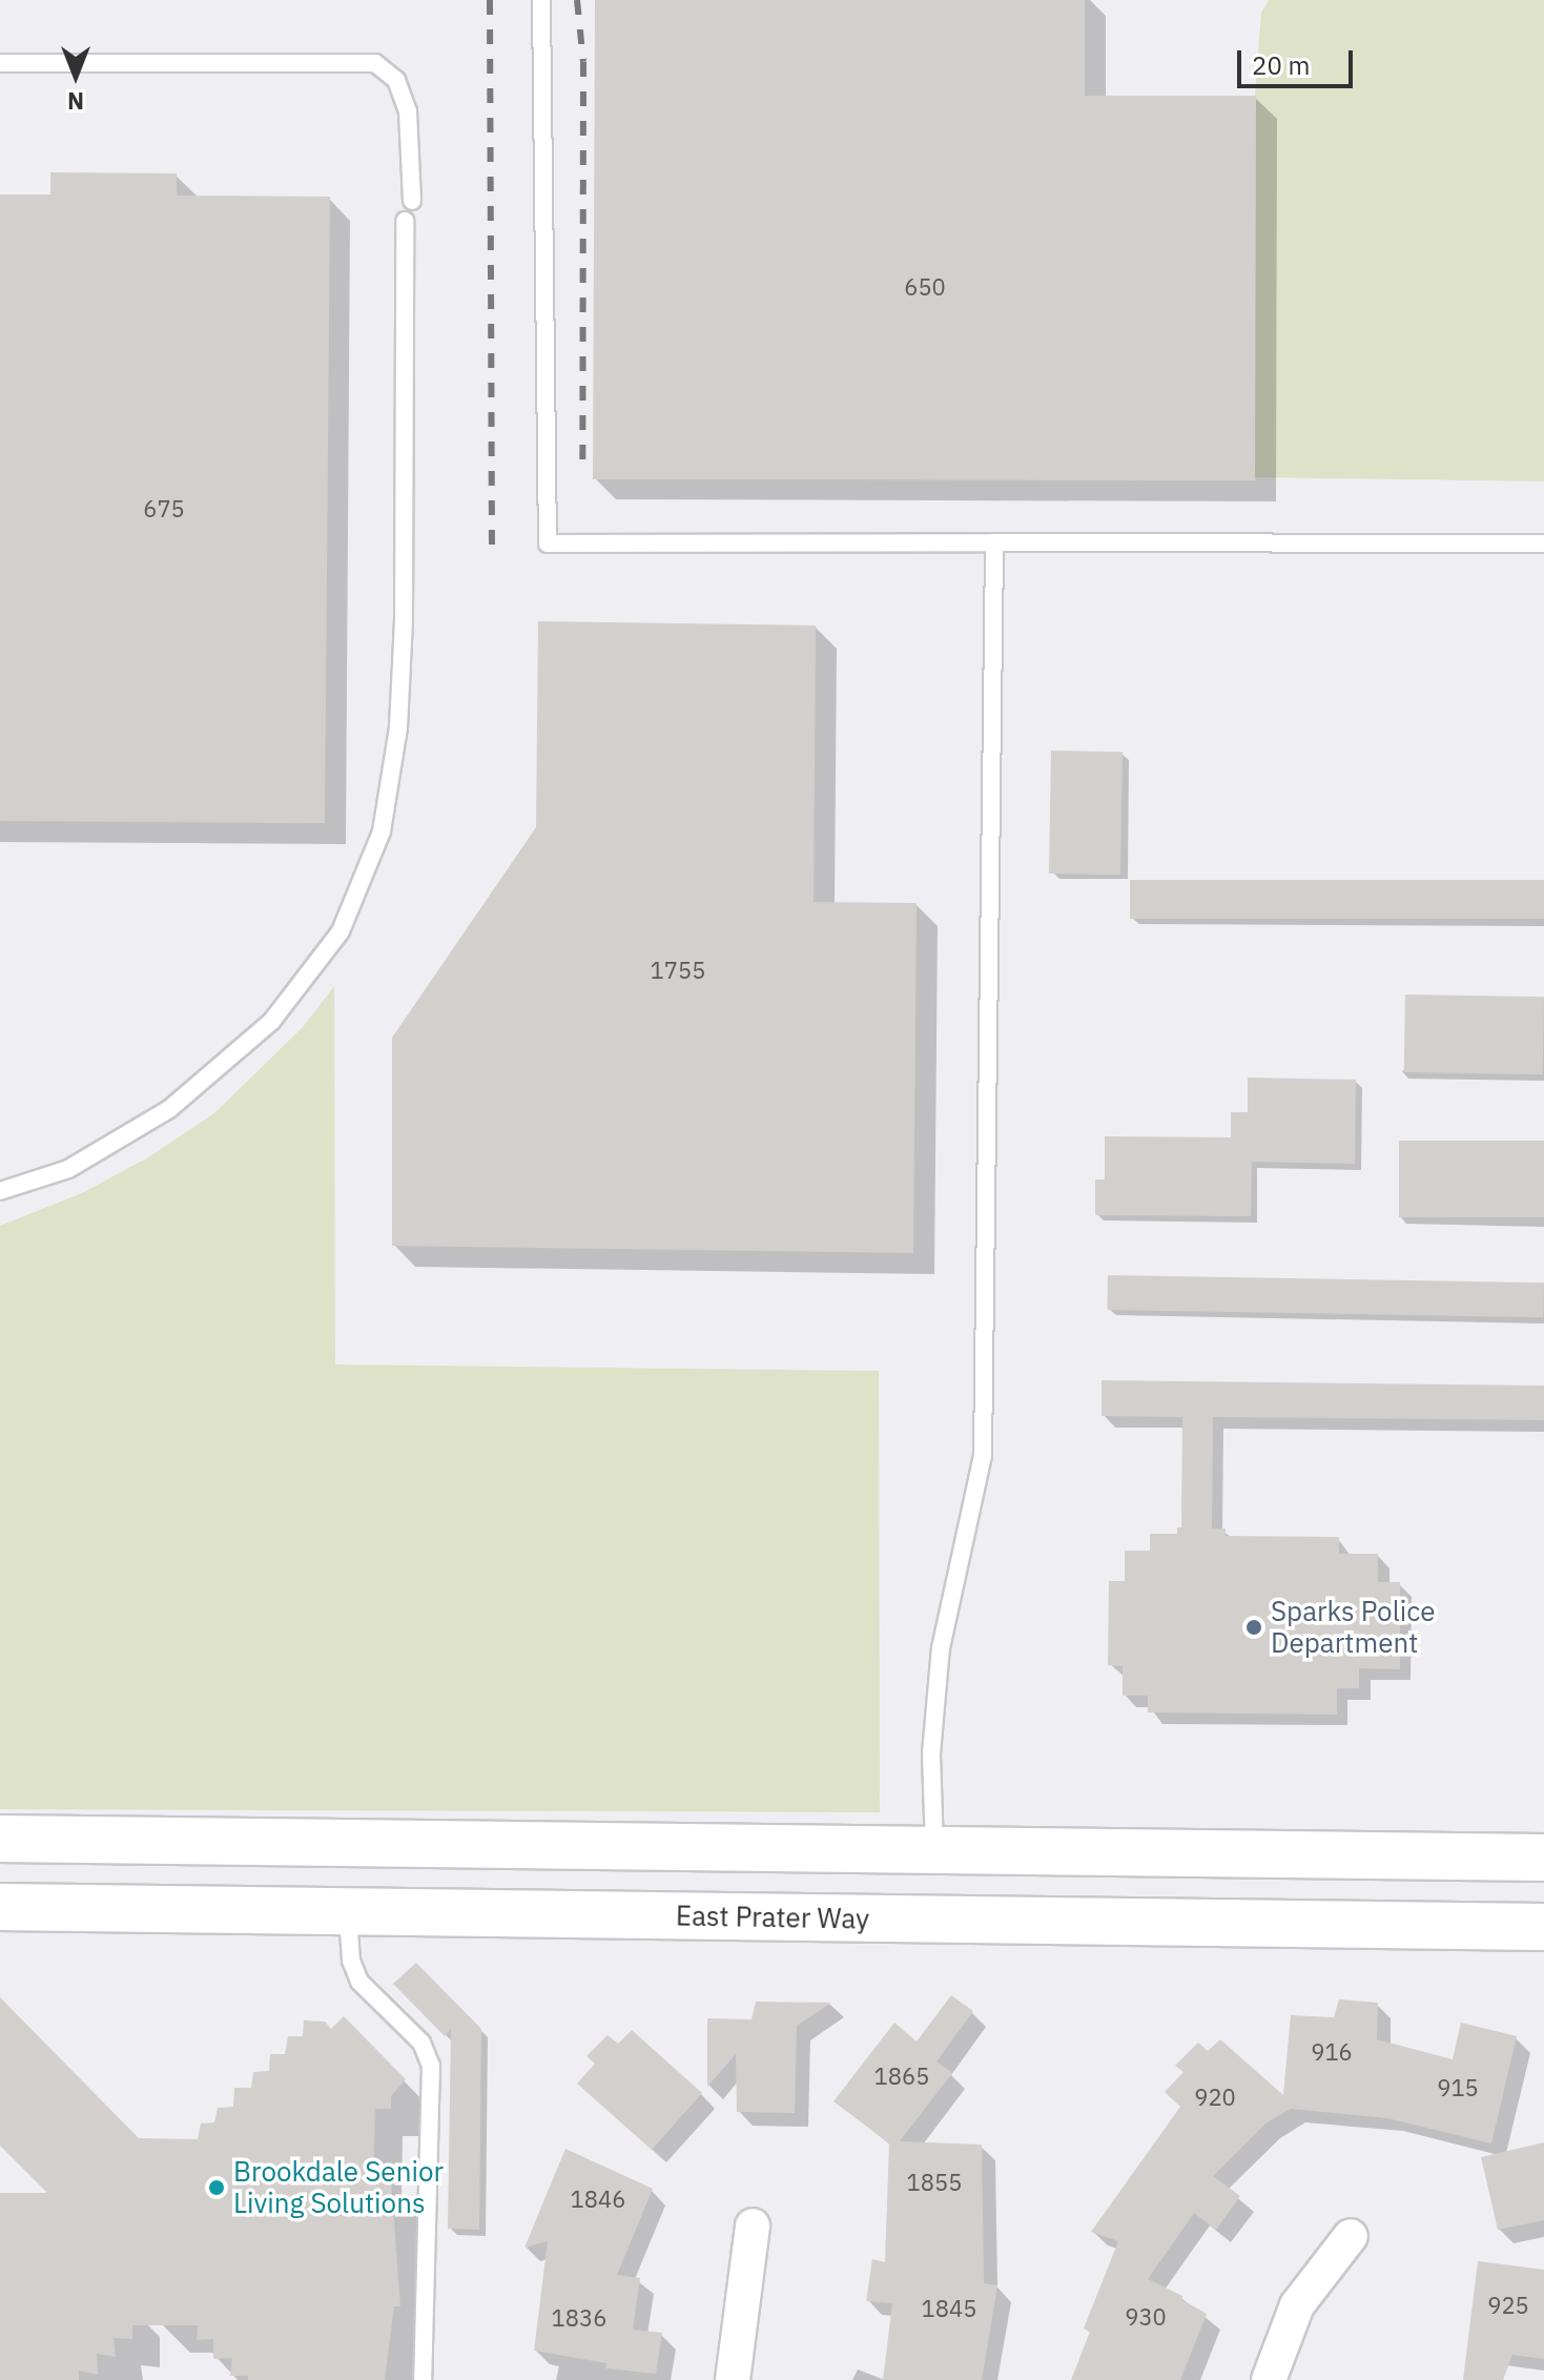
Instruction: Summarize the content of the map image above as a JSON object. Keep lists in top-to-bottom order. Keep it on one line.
{"streets":{"main road":["East Prater Way"]},"places":["Sparks Police Department","Brookdale Senior Living Solutions"],"house_numbers":["650","675","1755","916","1865","915","920","1855","1846","925","1845","930","1836"],"scale_bar":"20 m","north":"bottom"}
